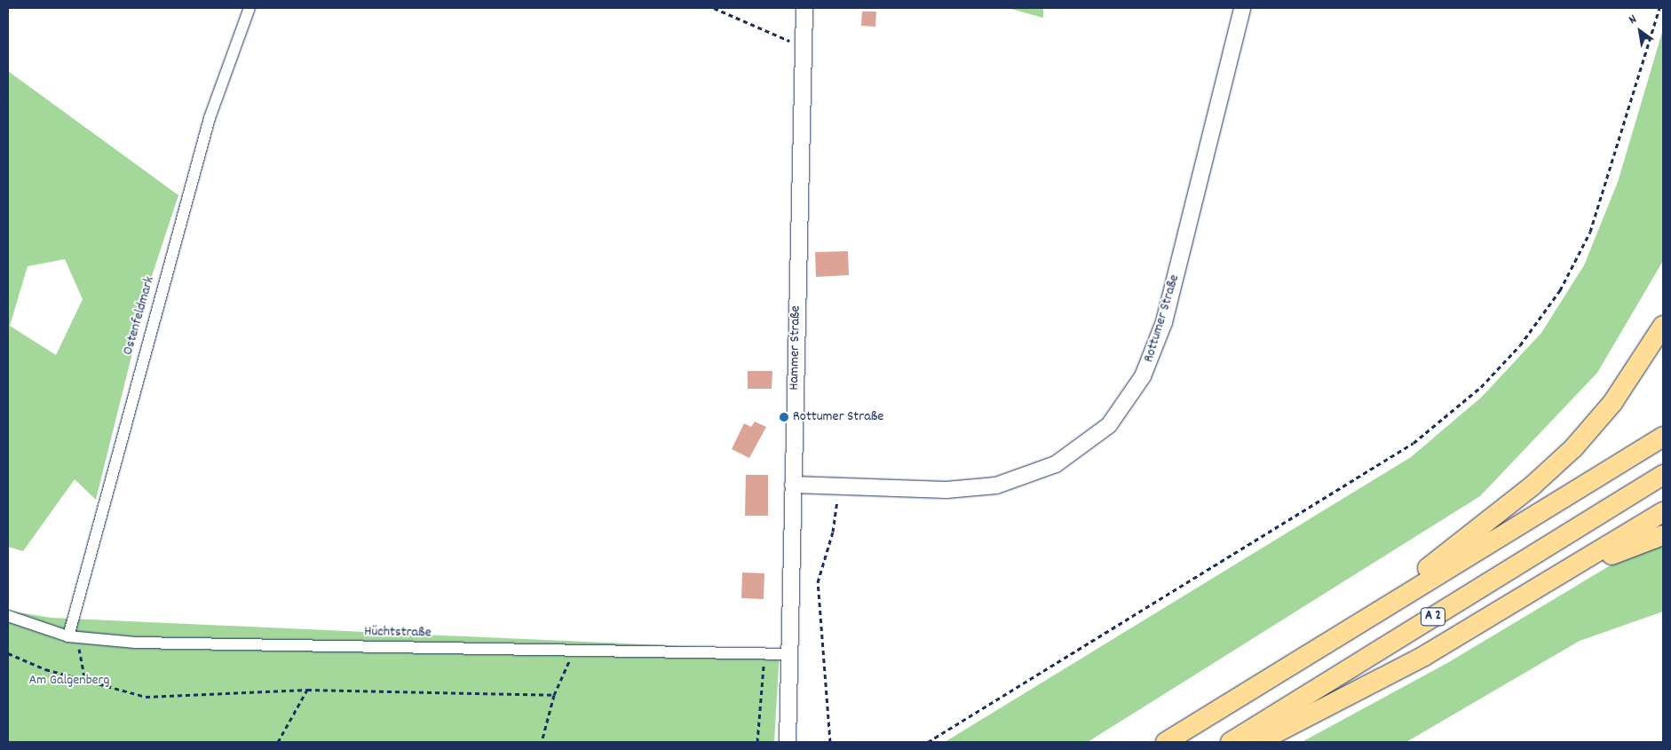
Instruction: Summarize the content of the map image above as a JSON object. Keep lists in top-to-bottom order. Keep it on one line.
{"streets":{"highway":["A 2"],"street":["Ostenfeldmark","Rottumer Straße","Hammer Straße","Hüchtstraße"]},"crossings":[["Ostenfeldmark","Hüchtstraße"],["Rottumer Straße","Hammer Straße"],["Hammer Straße","Hüchtstraße"]],"parks":["Am Galgenberg"],"places":["Rottumer Straße"],"north":"top left"}
